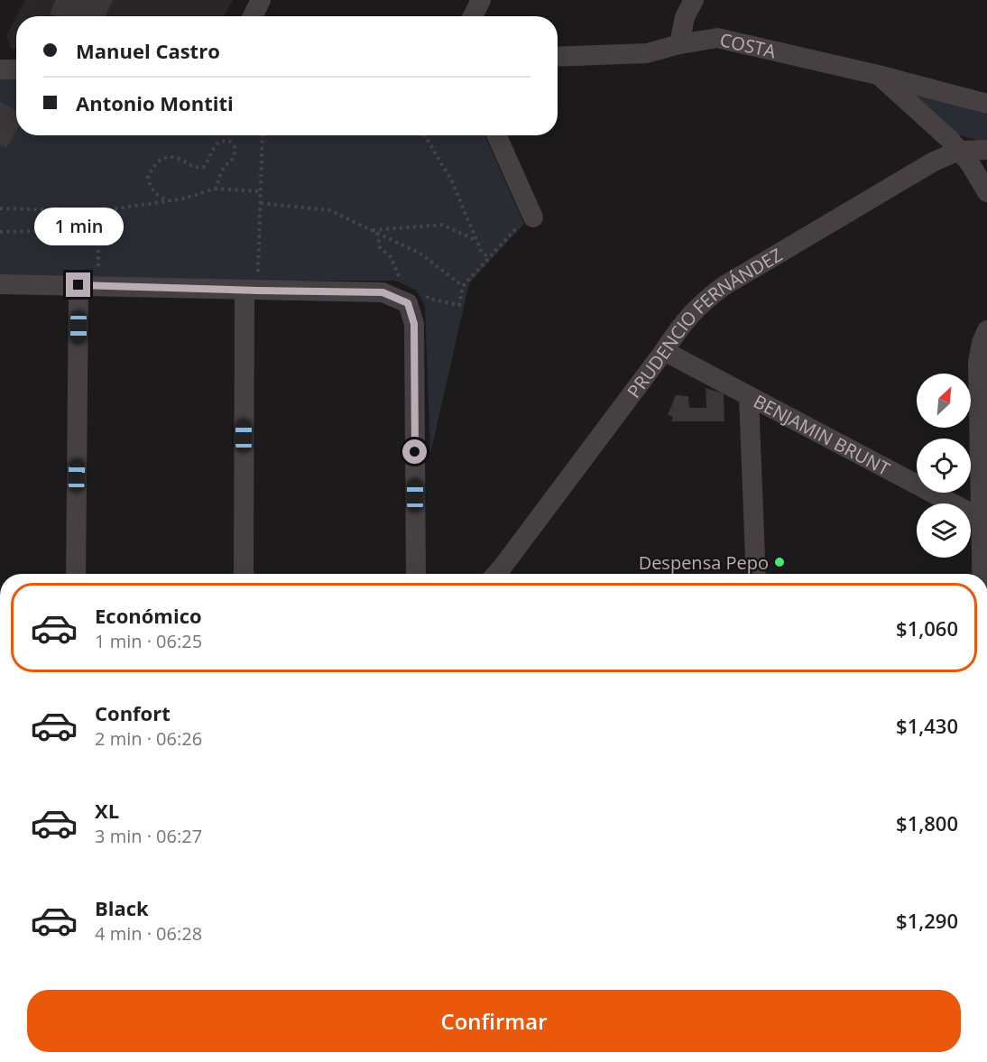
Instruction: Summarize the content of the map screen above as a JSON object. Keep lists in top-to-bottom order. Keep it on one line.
{"streets":{"street":["COSTA","PRUDENCIO FERNÁNDEZ","BENJAMIN BRUNT"]},"crossings":[["COSTA","PRUDENCIO FERNÁNDEZ"],["PRUDENCIO FERNÁNDEZ","BENJAMIN BRUNT"]],"places":["Despensa Pepo"],"north":"top right","page":{"banner":["Manuel Castro","Antonio Montiti"],"bubble":"1 min","list":[{"name":"Económico","note":"1 min · 06:25","value":"$1,060"},{"name":"Confort","note":"2 min · 06:26","value":"$1,430"},{"name":"XL","note":"3 min · 06:27","value":"$1,800"},{"name":"Black","note":"4 min · 06:28","value":"$1,290"}],"buttons":"Confirmar"}}
